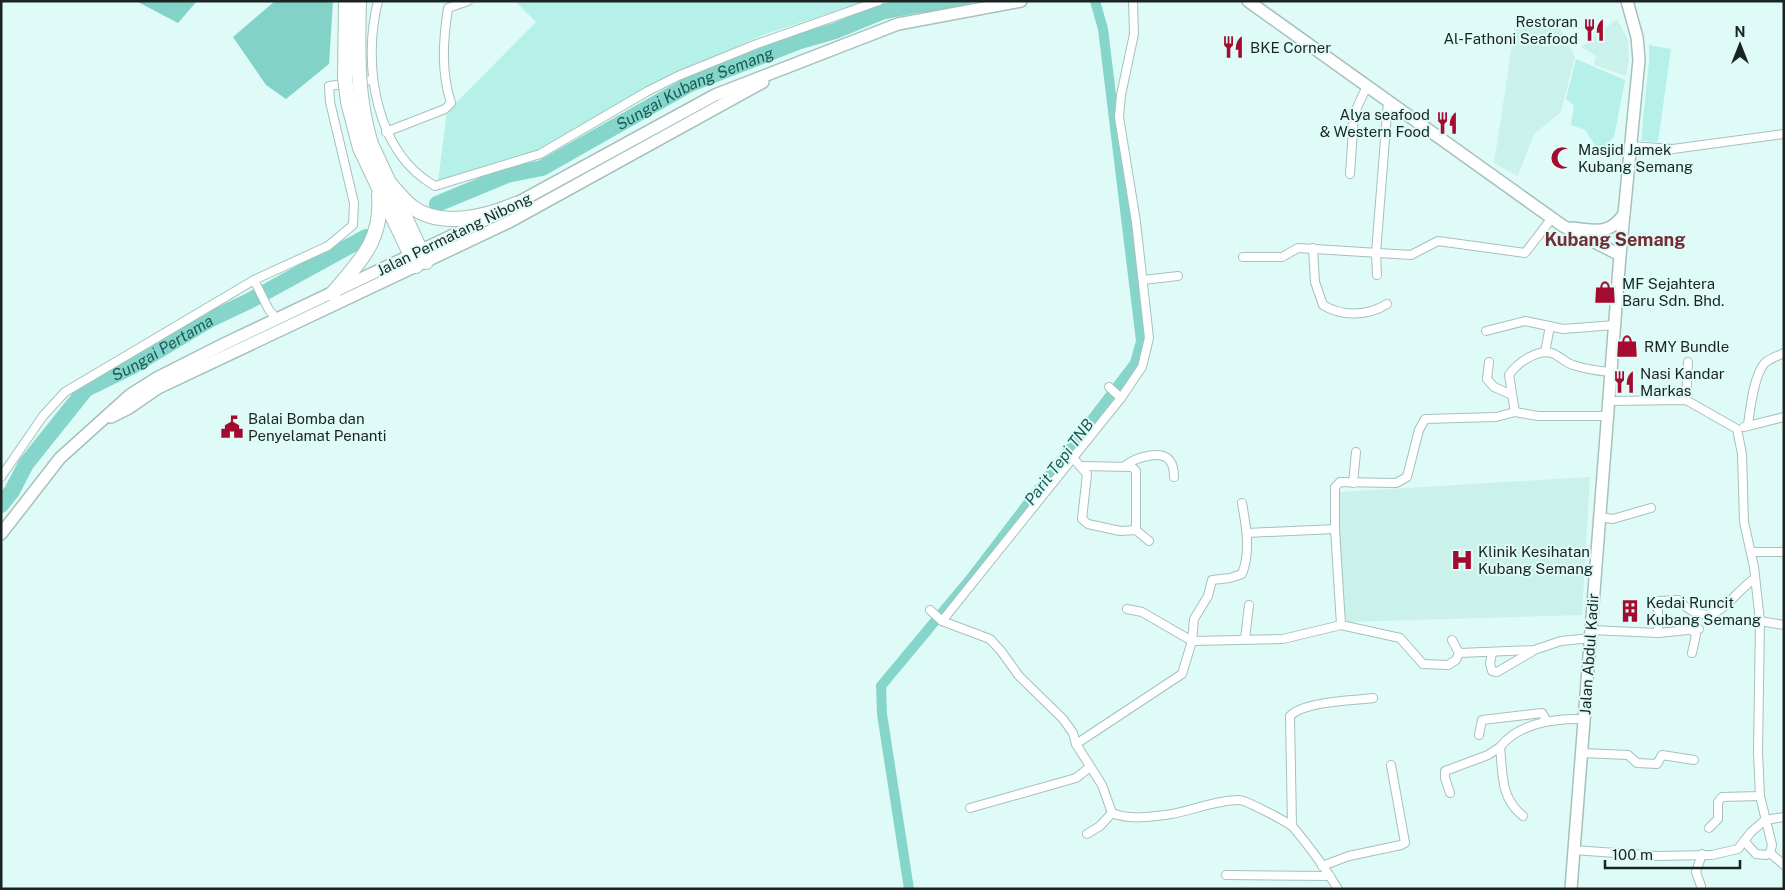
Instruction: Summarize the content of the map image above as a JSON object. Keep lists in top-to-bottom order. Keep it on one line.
{"streets":{"main road":["Jalan Permatang Nibong","Jalan Abdul Kadir"]},"districts":["Kubang Semang"],"water":["Sungai Kubang Semang","Sungai Pertama","Parit Tepi TNB"],"places":{"restaurant":["Restoran Al-Fathoni Seafood","BKE Corner","Alya seafood & Western Food","Nasi Kandar Markas"],"mosque":["Masjid Jamek Kubang Semang"],"shop":["MF Sejahtera Baru Sdn. Bhd.","RMY Bundle"],"public building":["Balai Bomba dan Penyelamat Penanti"],"hospital":["Klinik Kesihatan Kubang Semang"],"building":["Kedai Runcit Kubang Semang"]},"scale_bar":"100 m","north":"top"}
